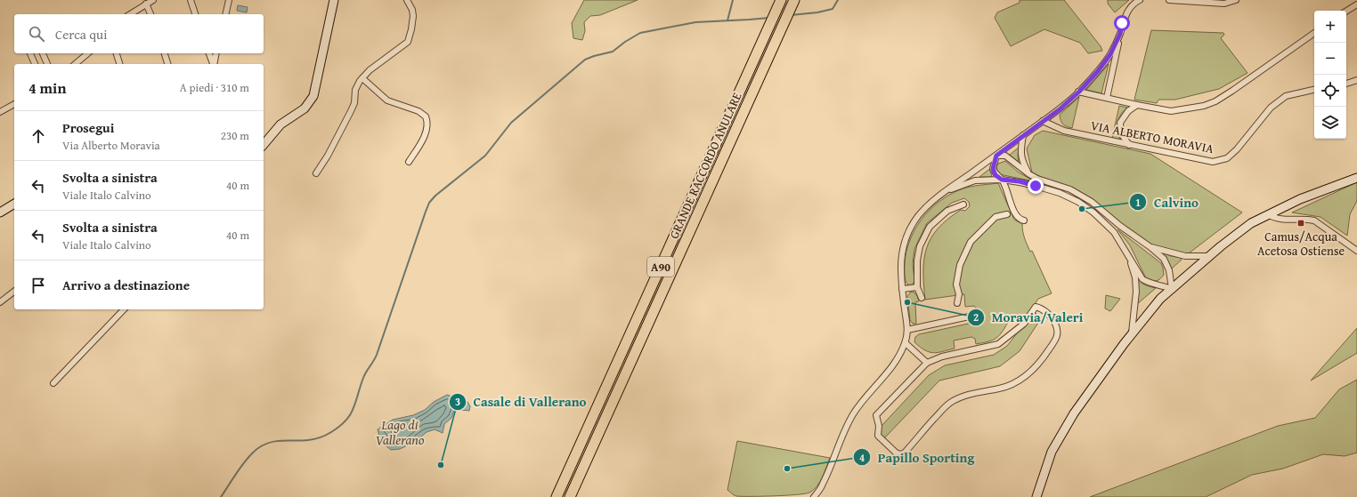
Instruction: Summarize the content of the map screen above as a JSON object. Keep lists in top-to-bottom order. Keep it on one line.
{"streets":{"highway":["GRANDE RACCORDO ANULARE","A90"],"street":["VIA ALBERTO MORAVIA"]},"water":["Lago di Vallerano"],"places":{"other":["Calvino","Moravia/Valeri","Casale di Vallerano","Papillo Sporting"],"transit":["Camus/Acqua Acetosa Ostiense"]},"page":{"map_buttons":["+","−"],"search":"Cerca qui","heading":["4 min","A piedi · 310 m"],"list":[["Prosegui","Via Alberto Moravia","230 m"],["Svolta a sinistra","Viale Italo Calvino","40 m"],["Svolta a sinistra","Viale Italo Calvino","40 m"],"Arrivo a destinazione"]}}
